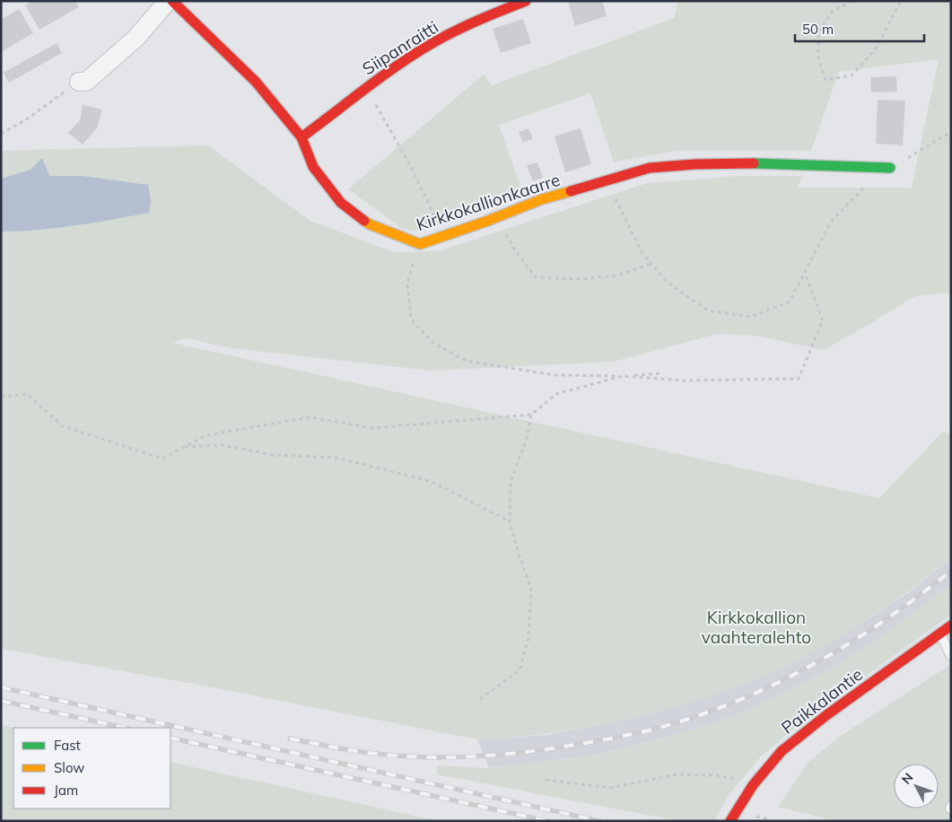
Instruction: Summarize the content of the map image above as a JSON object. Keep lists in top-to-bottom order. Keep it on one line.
{"streets":{"street":["Siipanraitti","Kirkkokallionkaarre","Paikkalantie"]},"crossings":[["Siipanraitti","Kirkkokallionkaarre"]],"parks":["Kirkkokallion vaahteralehto"],"legend":["Fast","Slow","Jam"],"scale_bar":"50 m","north":"top left"}
